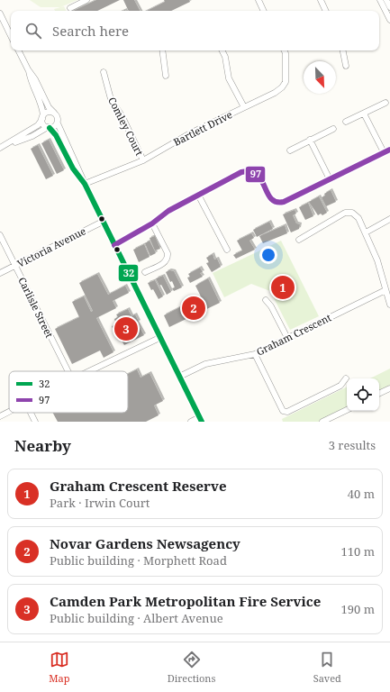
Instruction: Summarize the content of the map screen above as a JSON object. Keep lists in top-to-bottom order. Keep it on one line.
{"streets":{"street":["Comley Court","Bartlett Drive","Victoria Avenue","Carlisle Street","Graham Crescent"]},"crossings":[["Comley Court","Bartlett Drive"],["Victoria Avenue","Carlisle Street"]],"lines":["transit line 32","transit line 97"],"legend":["32","97"],"north":"bottom right","page":{"search":"Search here","pins":["1","2","3"],"heading":["Nearby","3 results"],"list":[{"mark":"1","name":"Graham Crescent Reserve","note":"Park · Irwin Court","value":"40 m"},{"mark":"2","name":"Novar Gardens Newsagency","note":"Public building · Morphett Road","value":"110 m"},{"mark":"3","name":"Camden Park Metropolitan Fire Service","note":"Public building · Albert Avenue","value":"190 m"}],"nav":["Map","Directions","Saved"]}}
